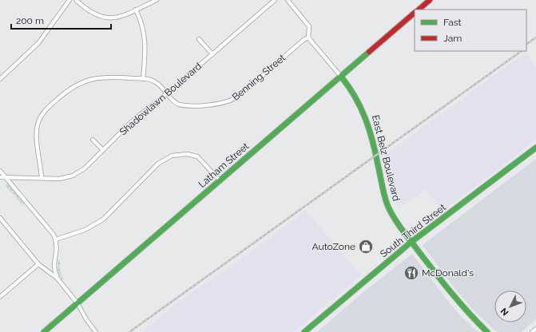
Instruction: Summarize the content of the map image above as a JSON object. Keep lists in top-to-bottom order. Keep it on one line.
{"streets":{"street":["Benning Street","Shadowlawn Boulevard","East Belz Boulevard","Latham Street","South Third Street"]},"crossings":[["Benning Street","Shadowlawn Boulevard"],["East Belz Boulevard","Latham Street"],["East Belz Boulevard","South Third Street"]],"places":{"shop":["AutoZone"],"restaurant":["McDonald's"]},"legend":["Fast","Jam"],"scale_bar":"200 m","north":"bottom left"}
